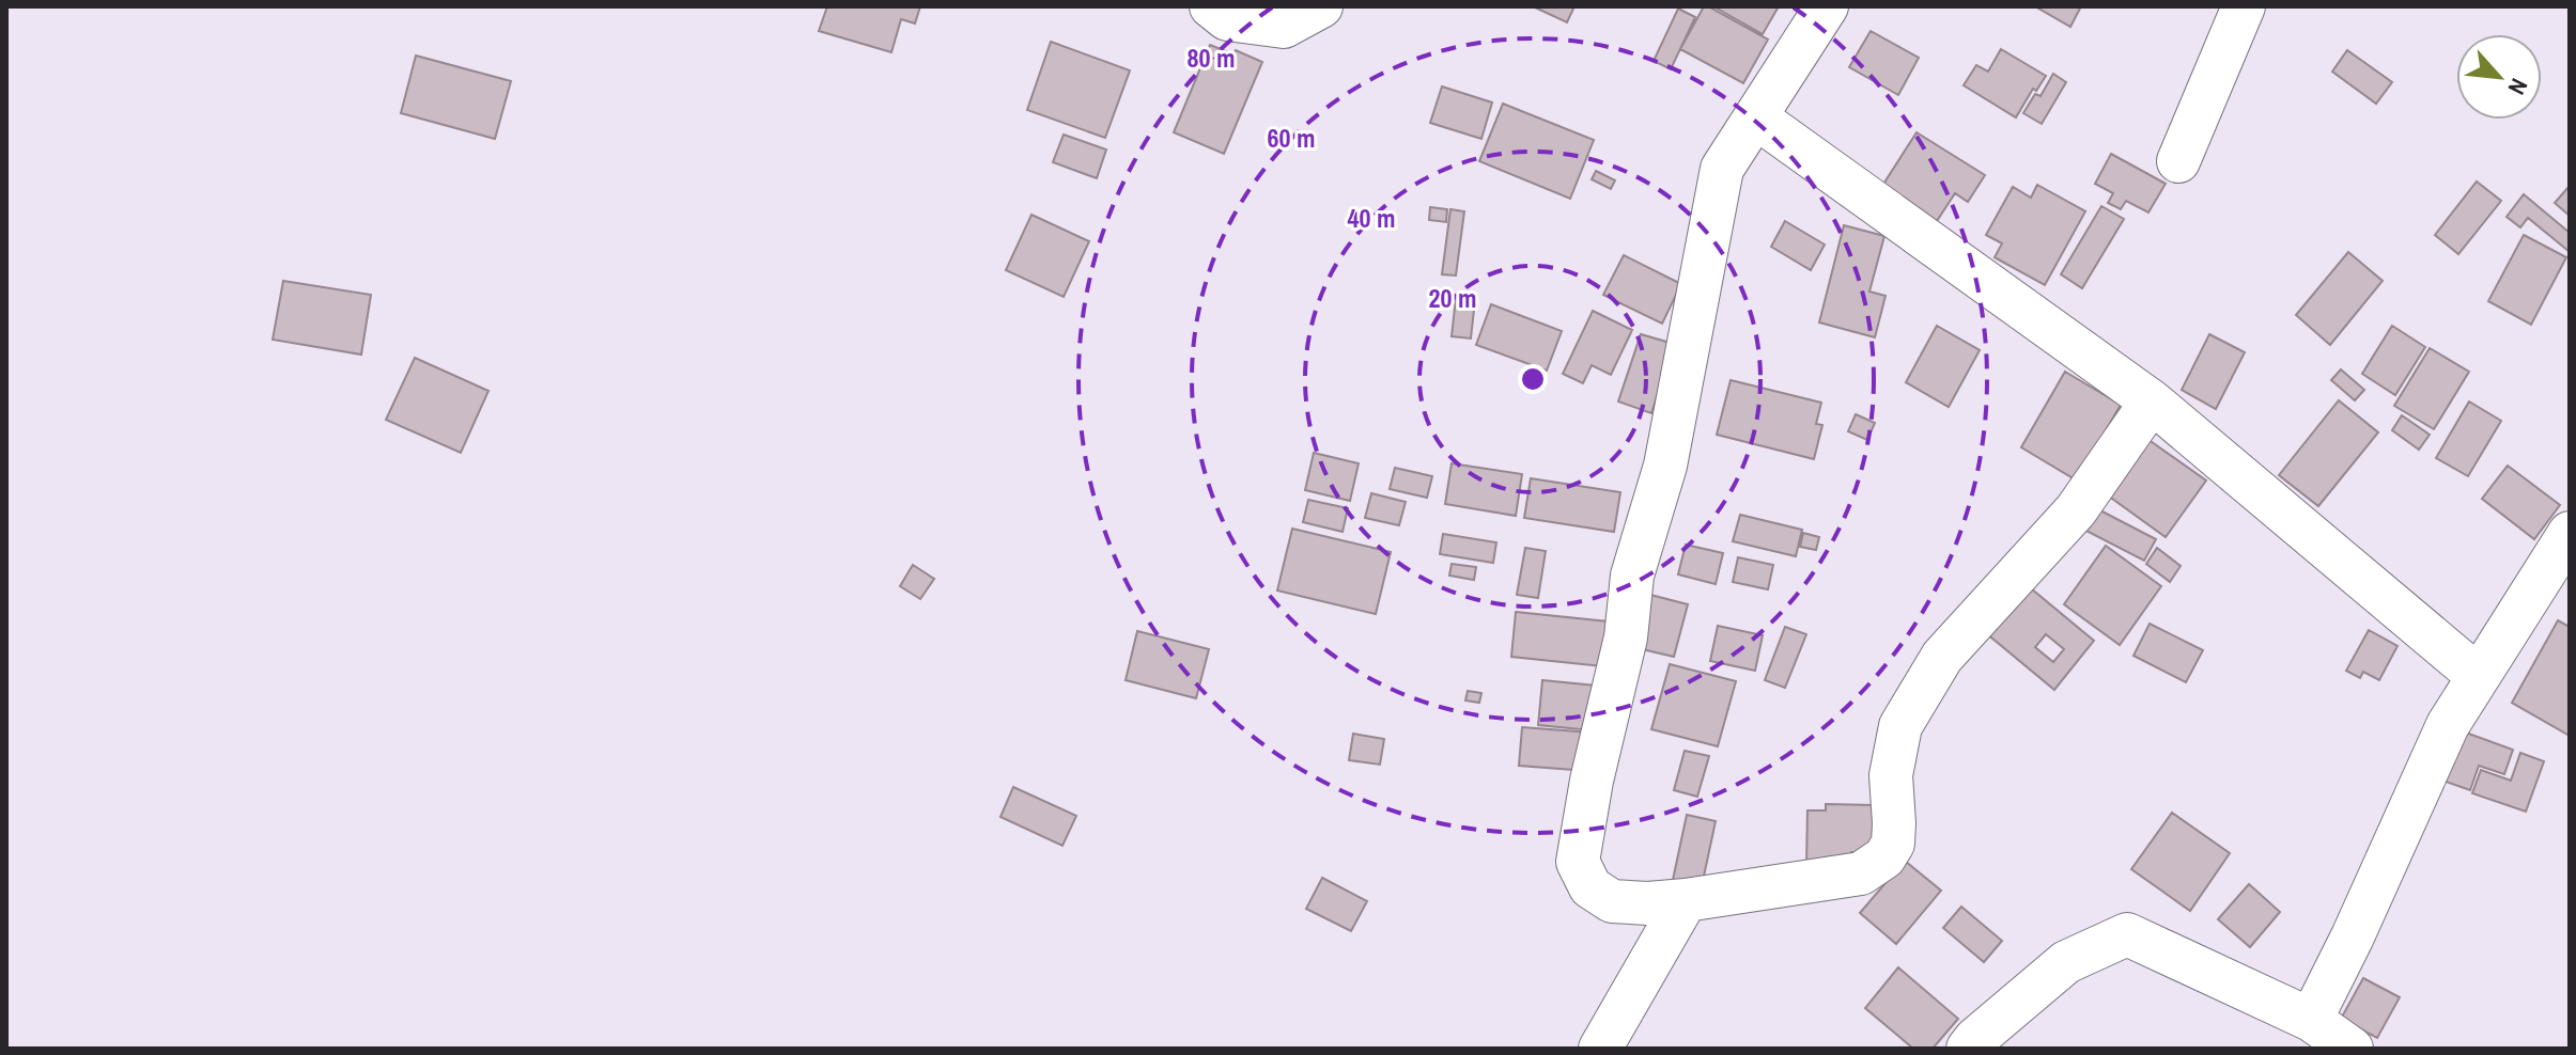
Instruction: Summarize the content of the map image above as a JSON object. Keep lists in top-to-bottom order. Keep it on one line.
{"north":"bottom right","rings":["80 m","60 m","40 m","20 m"]}
